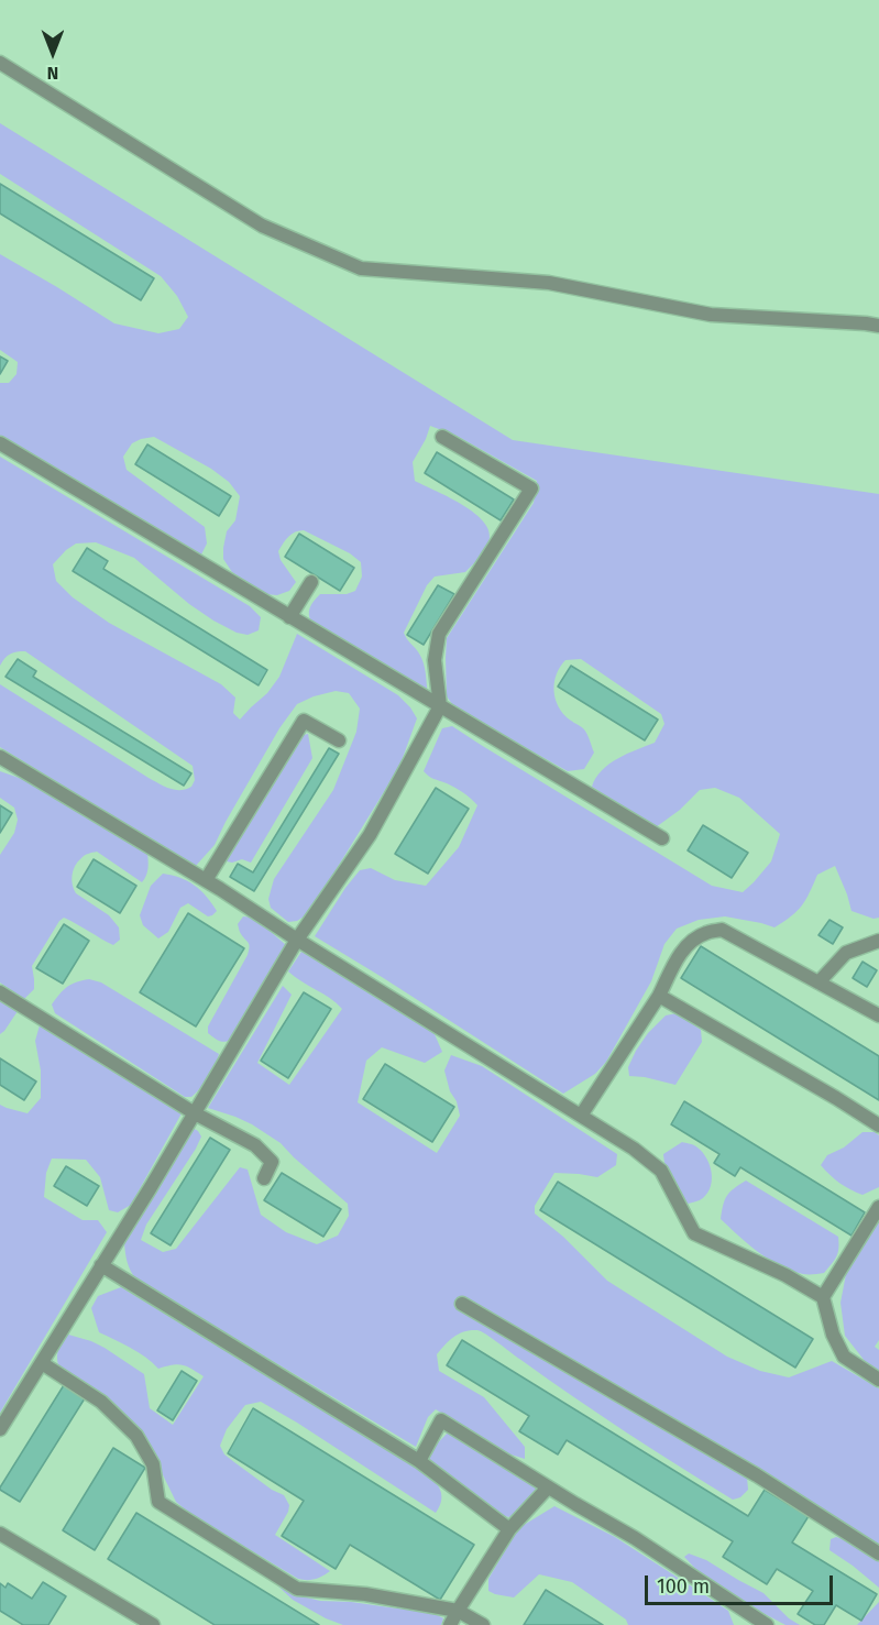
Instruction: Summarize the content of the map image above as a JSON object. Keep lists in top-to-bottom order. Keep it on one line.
{"scale_bar":"100 m","north":"bottom"}
